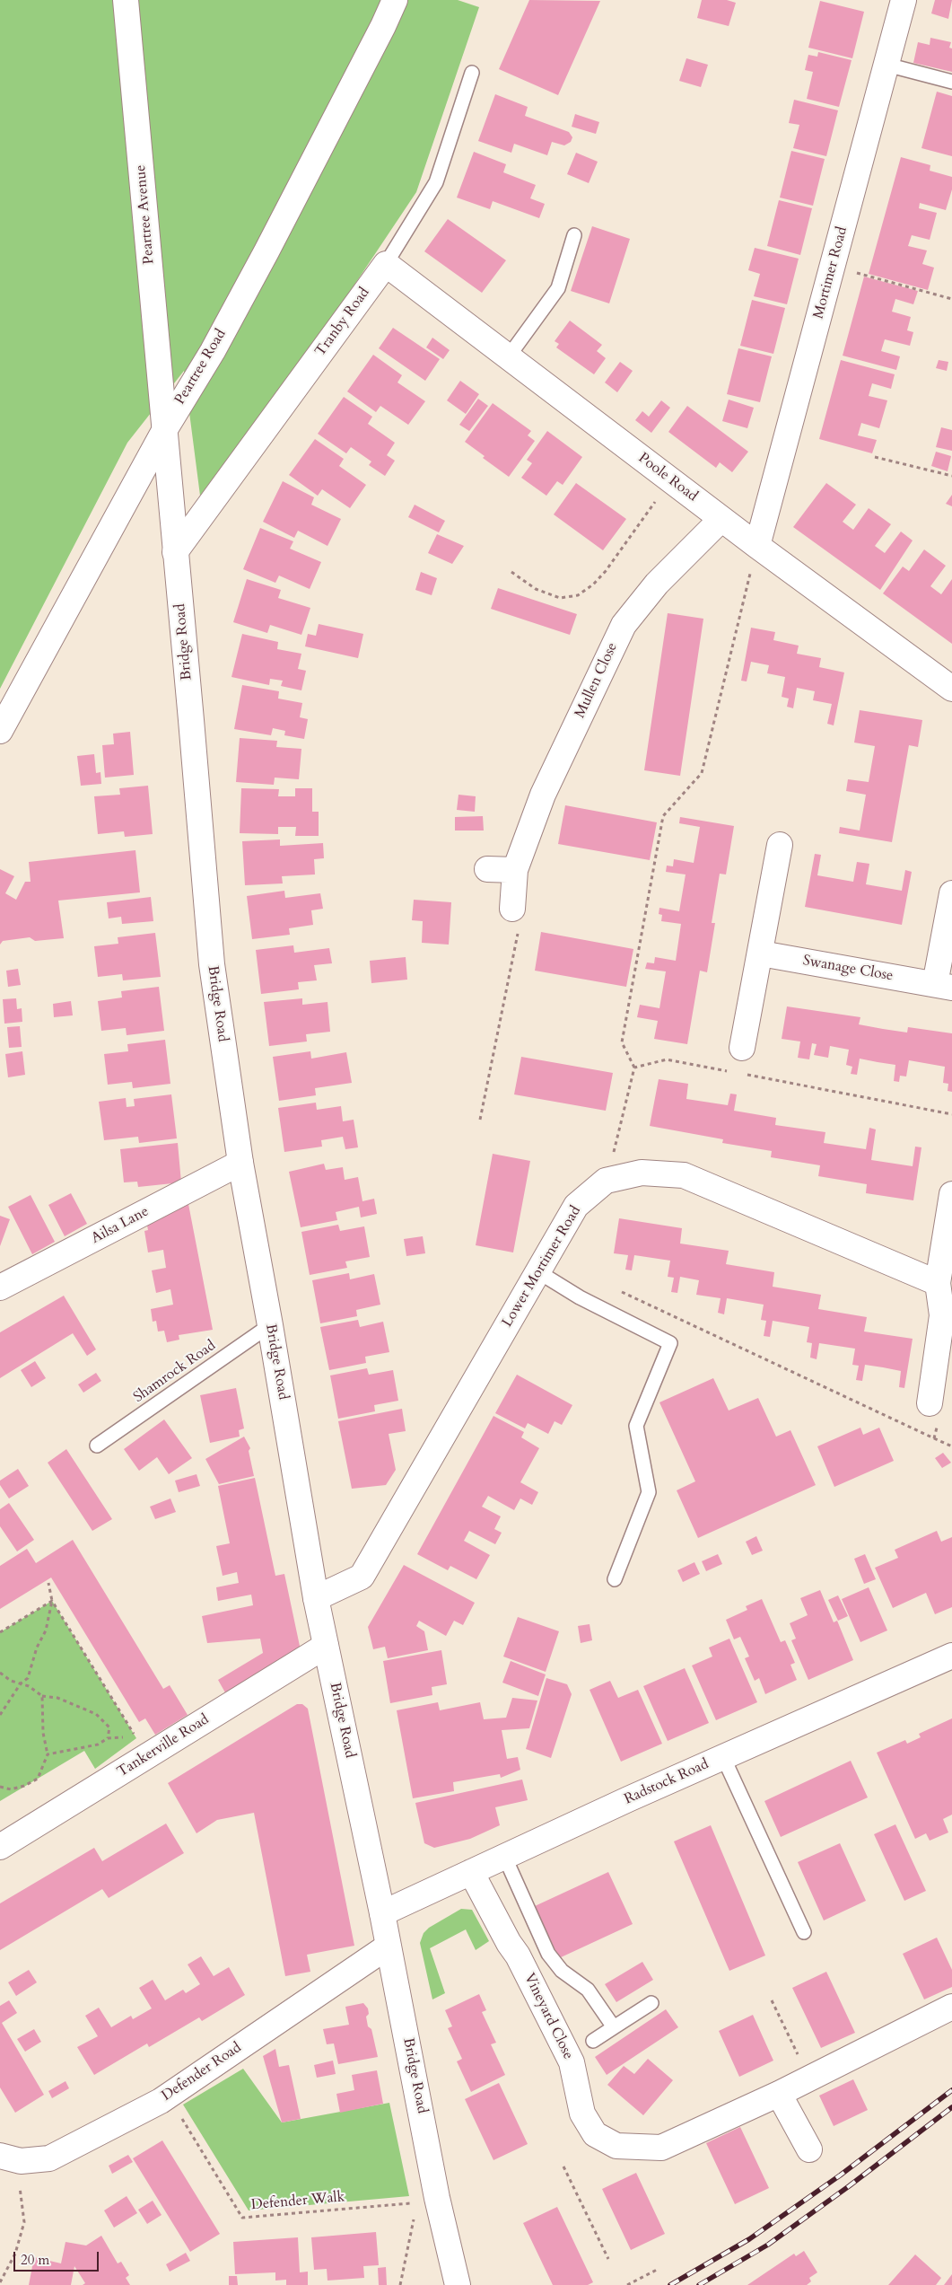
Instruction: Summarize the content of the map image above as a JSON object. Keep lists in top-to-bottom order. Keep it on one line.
{"streets":{"street":["Peartree Avenue","Mortimer Road","Tranby Road","Peartree Road","Poole Road","Bridge Road","Mullen Close","Swanage Close","Ailsa Lane","Lower Mortimer Road","Tankerville Road","Radstock Road","Vineyard Close","Defender Road"],"lane":["Shamrock Road"],"path":["Defender Walk"]},"crossings":[["Peartree Avenue","Peartree Road"],["Peartree Avenue","Bridge Road"],["Mortimer Road","Poole Road"],["Tranby Road","Poole Road"],["Tranby Road","Bridge Road"],["Peartree Road","Bridge Road"],["Poole Road","Mullen Close"],["Bridge Road","Ailsa Lane"],["Bridge Road","Lower Mortimer Road"],["Bridge Road","Shamrock Road"],["Bridge Road","Tankerville Road"],["Bridge Road","Radstock Road"],["Bridge Road","Defender Road"],["Bridge Road","Defender Walk"],["Radstock Road","Vineyard Close"],["Defender Road","Defender Walk"]],"scale_bar":"20 m"}
